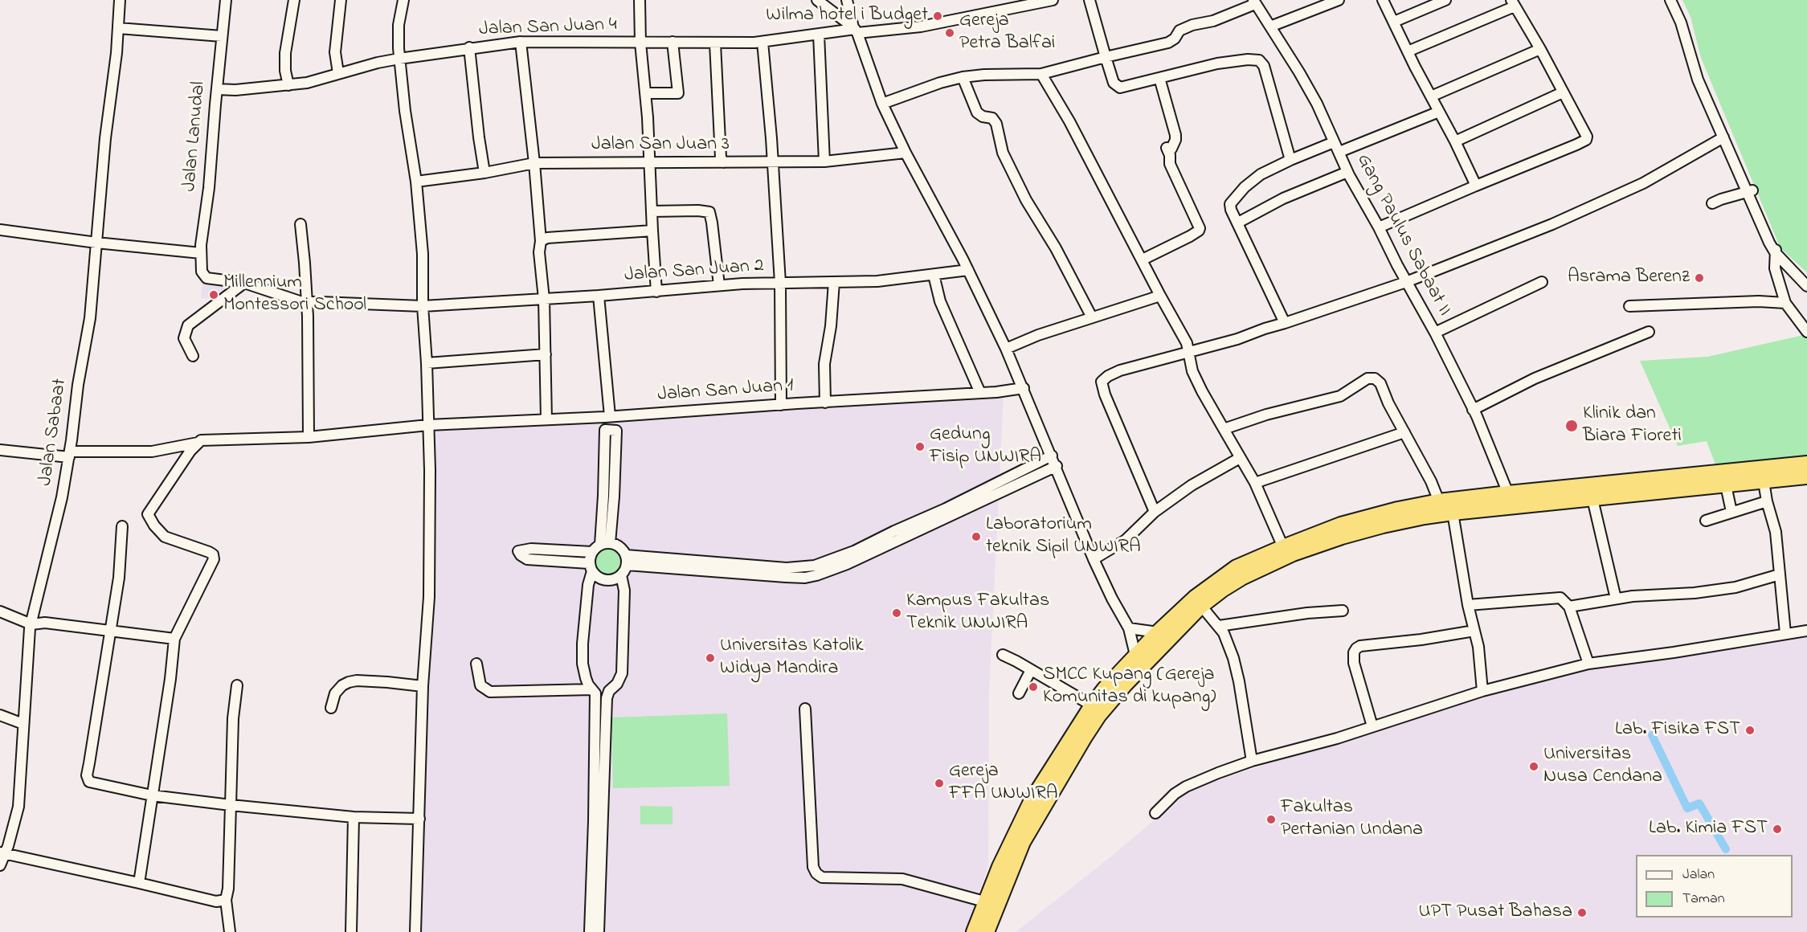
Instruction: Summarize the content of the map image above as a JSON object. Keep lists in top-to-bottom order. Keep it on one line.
{"streets":{"street":["Jalan San Juan 4","Jalan Lanudal","Jalan San Juan 3","Gang Paulus Sabaat II","Jalan San Juan 2","Jalan San Juan 1","Jalan Sabaat"]},"crossings":[["Jalan San Juan 4","Jalan Lanudal"],["Jalan Lanudal","Jalan San Juan 2"],["Jalan San Juan 1","Jalan Sabaat"]],"places":["Wilma hotel i Budget","Gereja Petra Balfai","Asrama Berenz","Millennium Montessori School","Klinik dan Biara Fioreti","Gedung Fisip UNWIRA","Laboratorium teknik Sipil UNWIRA","Kampus Fakultas Teknik UNWIRA","Universitas Katolik Widya Mandira","SMCC Kupang (Gereja Komunitas di kupang)","Lab. Fisika FST","Universitas Nusa Cendana","Gereja FFA UNWIRA","Fakultas Pertanian Undana","Lab. Kimia FST","UPT Pusat Bahasa"],"legend":["Jalan","Taman"]}
